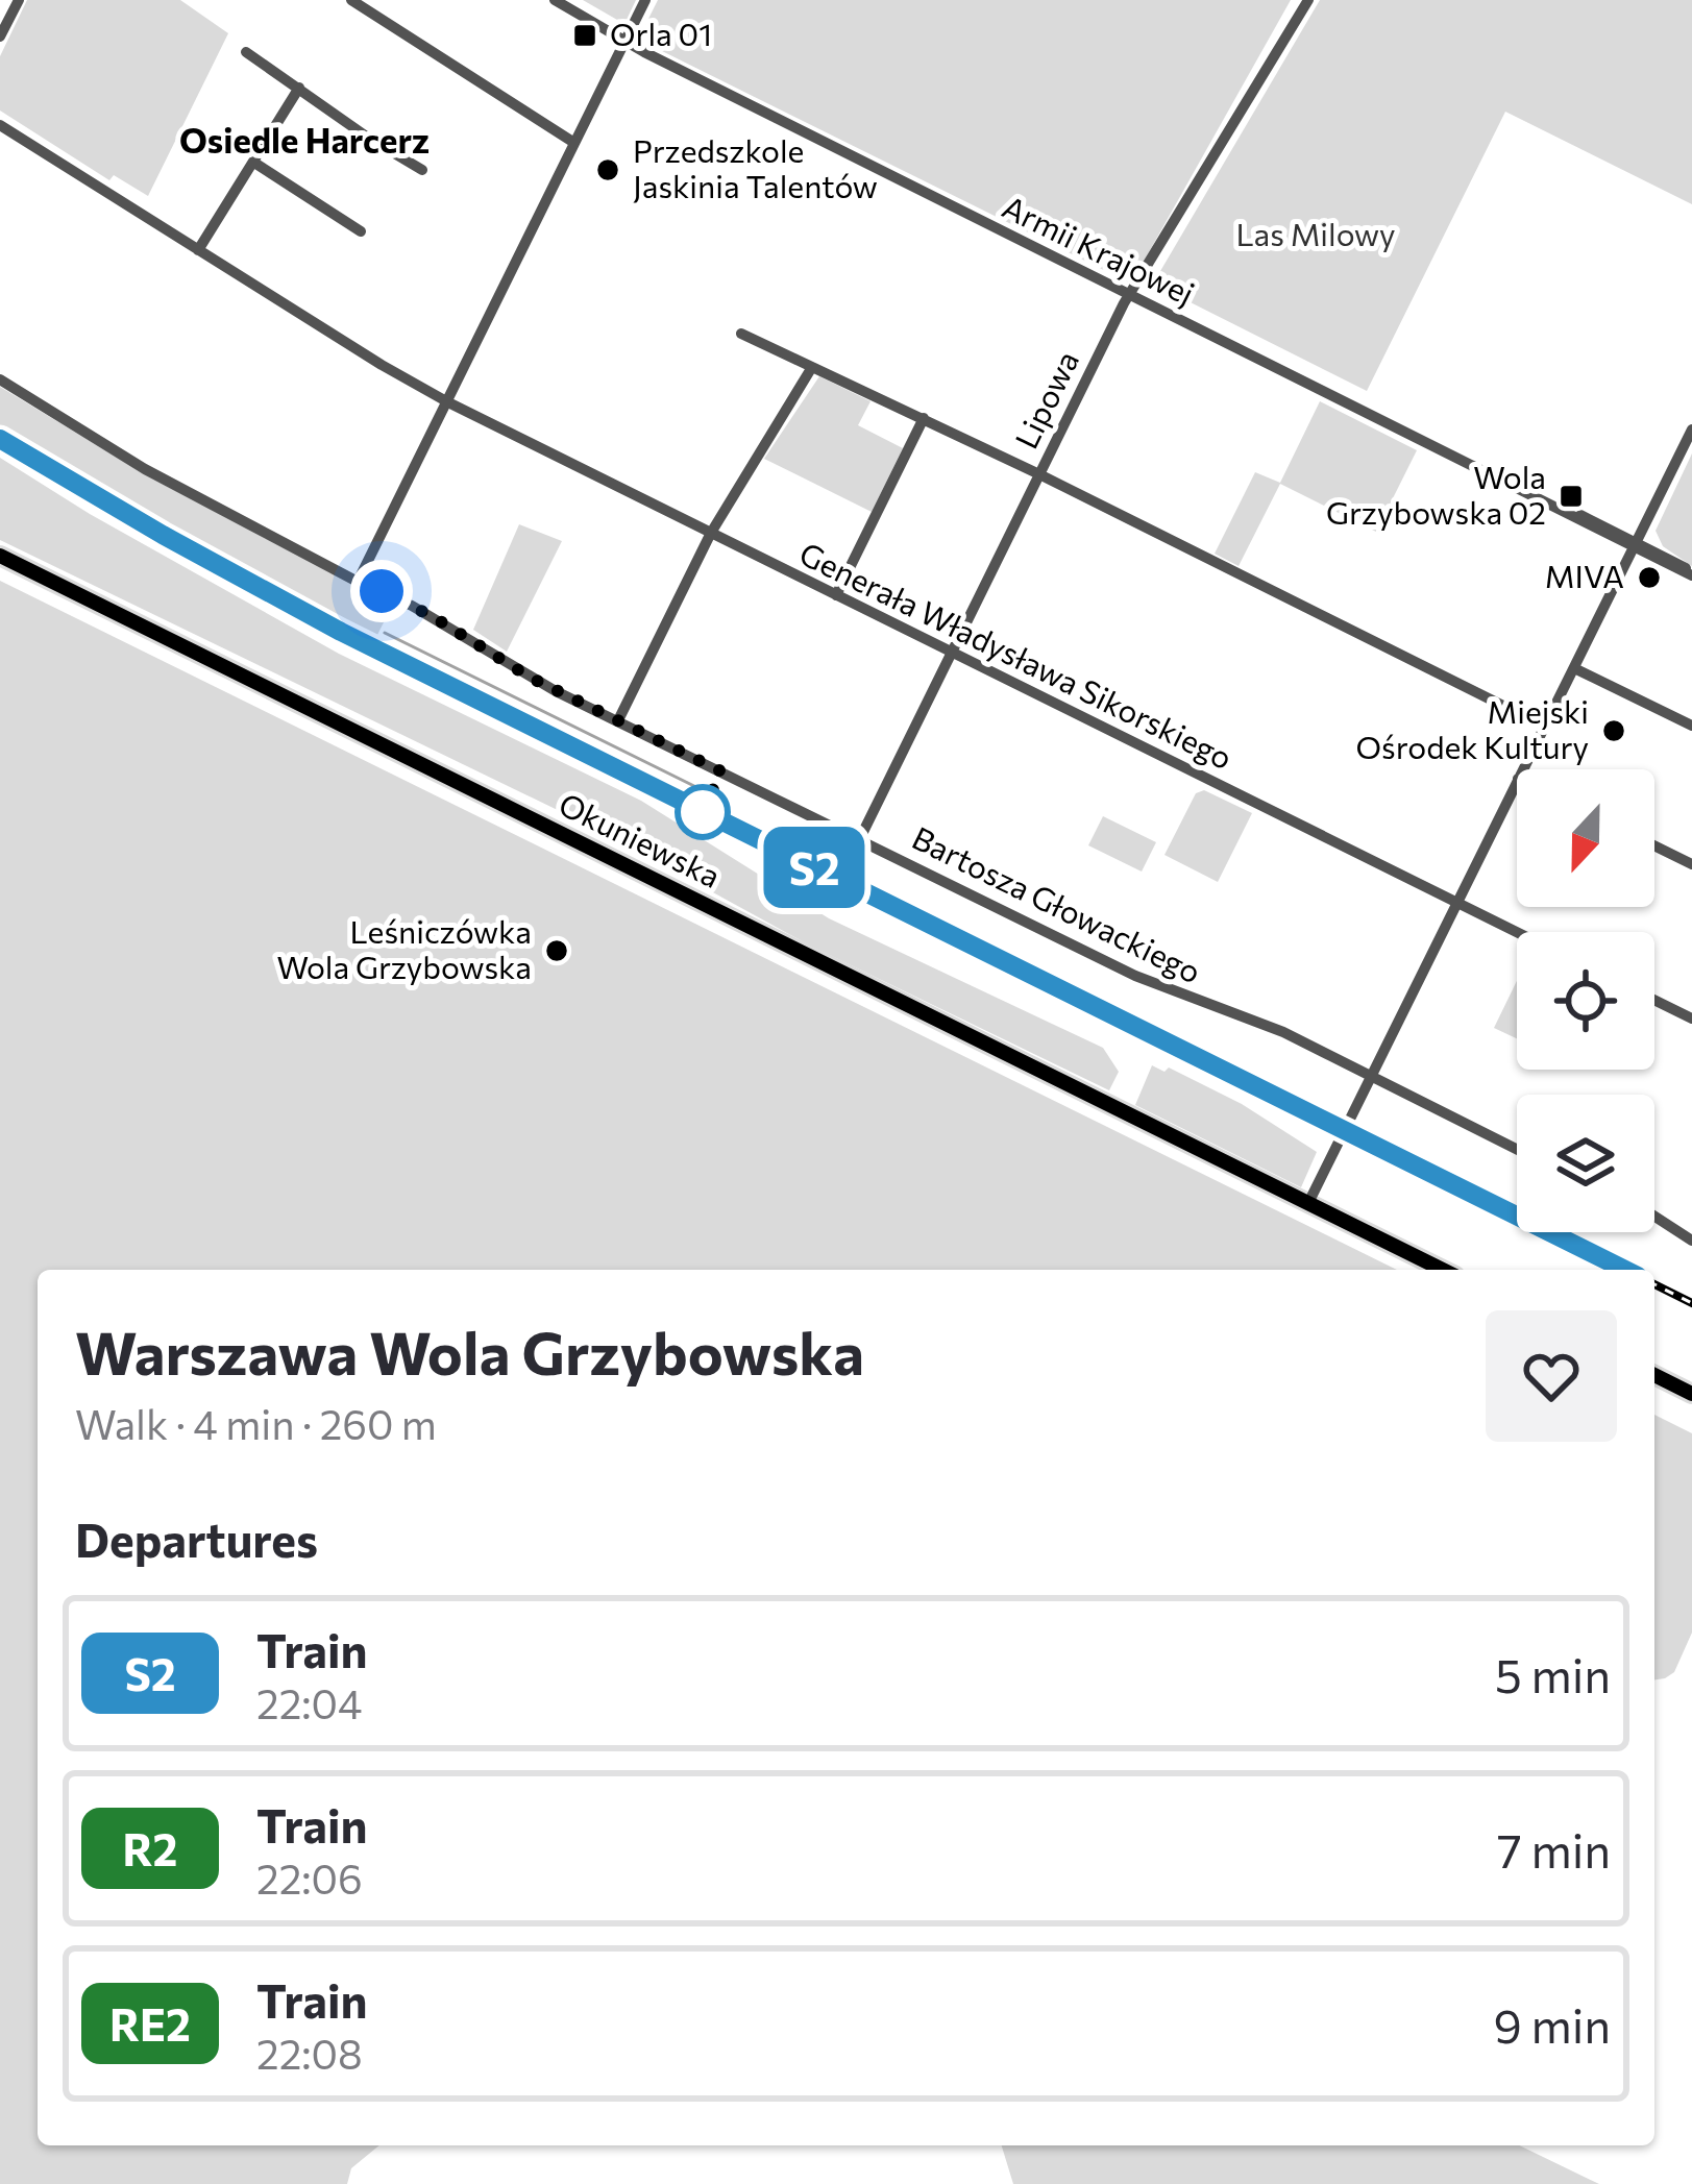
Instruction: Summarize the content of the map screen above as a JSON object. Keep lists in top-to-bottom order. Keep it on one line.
{"streets":{"main road":["Okuniewska"],"street":["Armii Krajowej","Lipowa","Generała Władysława Sikorskiego","Bartosza Głowackiego"]},"crossings":[["Armii Krajowej","Lipowa"],["Lipowa","Generała Władysława Sikorskiego"],["Lipowa","Bartosza Głowackiego"]],"districts":["Osiedle Harcerz"],"parks":["Las Milowy"],"places":{"transit":["Orla 01","Wola Grzybowska 02"],"other":["Przedszkole Jaskinia Talentów","MIVA","Miejski Ośrodek Kultury","Leśniczówka Wola Grzybowska"]},"north":"bottom","page":{"on_map":"S2","heading":[["Warszawa Wola Grzybowska","Walk · 4 min · 260 m"],"Departures"],"list":[{"mark":"S2","name":"Train","note":"22:04","value":"5 min"},{"mark":"R2","name":"Train","note":"22:06","value":"7 min"},{"mark":"RE2","name":"Train","note":"22:08","value":"9 min"}]}}
